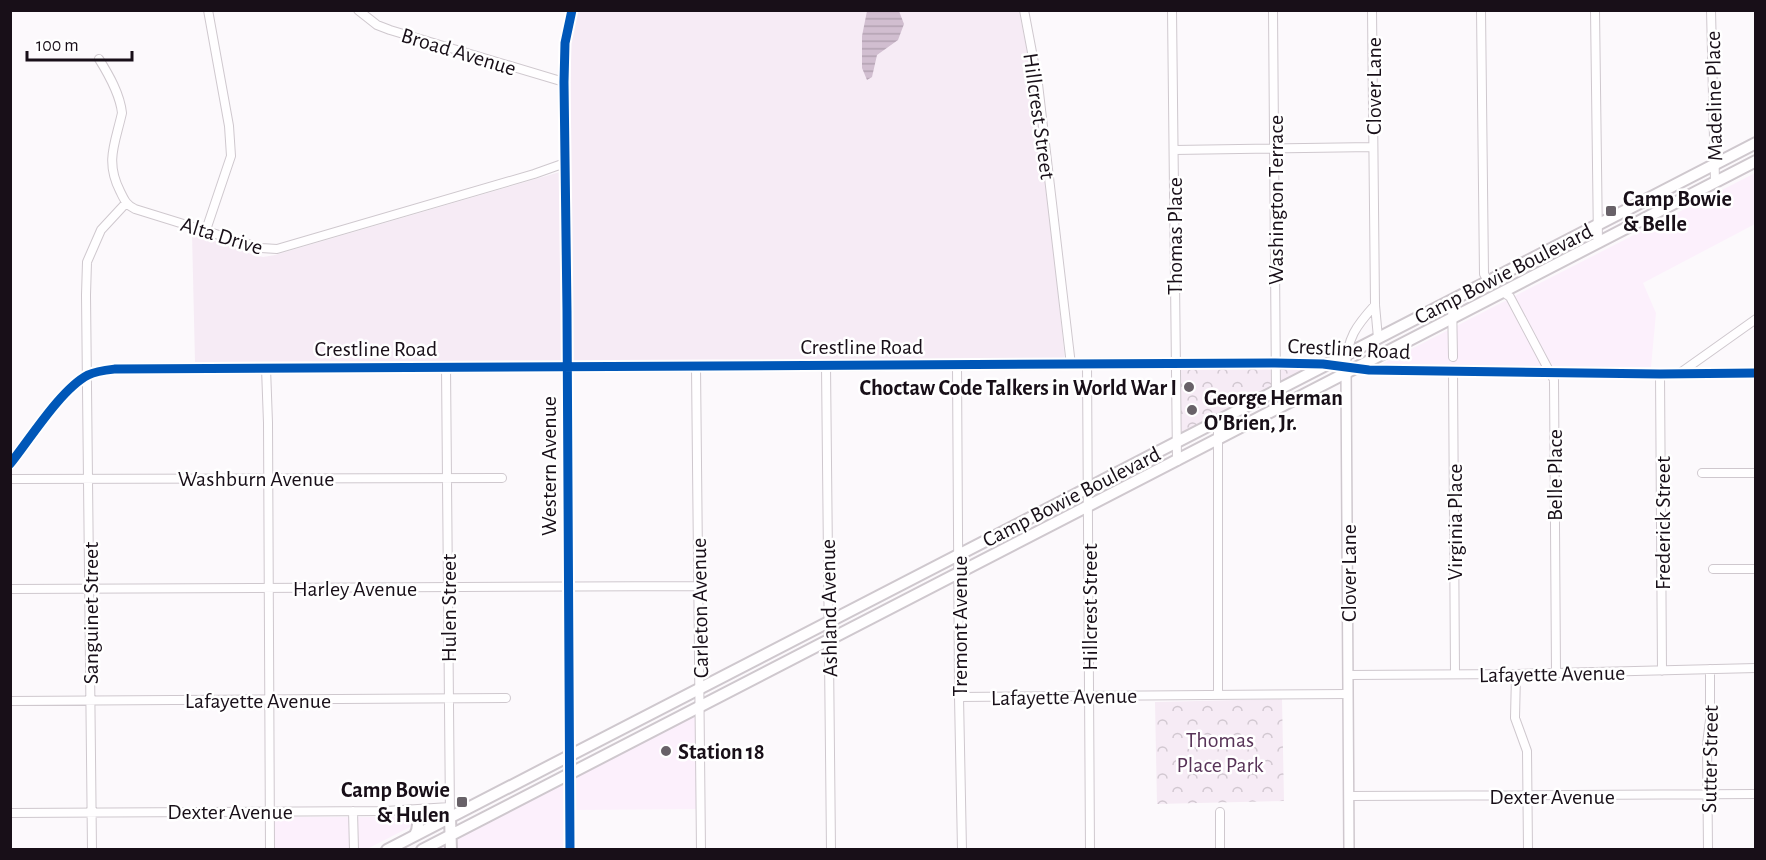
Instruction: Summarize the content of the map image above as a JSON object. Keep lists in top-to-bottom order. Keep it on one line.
{"streets":{"main road":["Camp Bowie Boulevard","Hulen Street"],"street":["Broad Avenue","Clover Lane","Madeline Place","Hillcrest Street","Washington Terrace","Alta Drive","Thomas Place","Crestline Road","Western Avenue","Belle Place","Washburn Avenue","Virginia Place","Frederick Street","Harley Avenue","Carleton Avenue","Ashland Avenue","Sanguinet Street","Tremont Avenue","Lafayette Avenue","Sutter Street","Dexter Avenue"]},"crossings":[["Broad Avenue","Western Avenue"],["Clover Lane","Camp Bowie Boulevard"],["Clover Lane","Crestline Road"],["Clover Lane","Lafayette Avenue"],["Clover Lane","Dexter Avenue"],["Madeline Place","Camp Bowie Boulevard"],["Hillcrest Street","Camp Bowie Boulevard"],["Hillcrest Street","Crestline Road"],["Hillcrest Street","Lafayette Avenue"],["Washington Terrace","Camp Bowie Boulevard"],["Washington Terrace","Crestline Road"],["Alta Drive","Western Avenue"],["Thomas Place","Camp Bowie Boulevard"],["Thomas Place","Crestline Road"],["Camp Bowie Boulevard","Crestline Road"],["Camp Bowie Boulevard","Western Avenue"],["Camp Bowie Boulevard","Belle Place"],["Camp Bowie Boulevard","Hulen Street"],["Camp Bowie Boulevard","Carleton Avenue"],["Camp Bowie Boulevard","Ashland Avenue"],["Camp Bowie Boulevard","Tremont Avenue"],["Camp Bowie Boulevard","Dexter Avenue"],["Crestline Road","Western Avenue"],["Crestline Road","Belle Place"],["Crestline Road","Virginia Place"],["Crestline Road","Frederick Street"],["Crestline Road","Hulen Street"],["Crestline Road","Carleton Avenue"],["Crestline Road","Ashland Avenue"],["Crestline Road","Sanguinet Street"],["Crestline Road","Tremont Avenue"],["Western Avenue","Harley Avenue"],["Belle Place","Lafayette Avenue"],["Washburn Avenue","Hulen Street"],["Washburn Avenue","Sanguinet Street"],["Virginia Place","Lafayette Avenue"],["Frederick Street","Lafayette Avenue"],["Harley Avenue","Hulen Street"],["Harley Avenue","Carleton Avenue"],["Harley Avenue","Sanguinet Street"],["Hulen Street","Lafayette Avenue"],["Hulen Street","Dexter Avenue"],["Sanguinet Street","Lafayette Avenue"],["Sanguinet Street","Dexter Avenue"],["Tremont Avenue","Lafayette Avenue"],["Lafayette Avenue","Sutter Street"],["Sutter Street","Dexter Avenue"]],"parks":["Thomas Place Park"],"places":{"transit":["Camp Bowie & Belle","Camp Bowie & Hulen"],"other":["Choctaw Code Talkers in World War I","George Herman O'Brien, Jr.","Station 18"]},"scale_bar":"100 m"}
